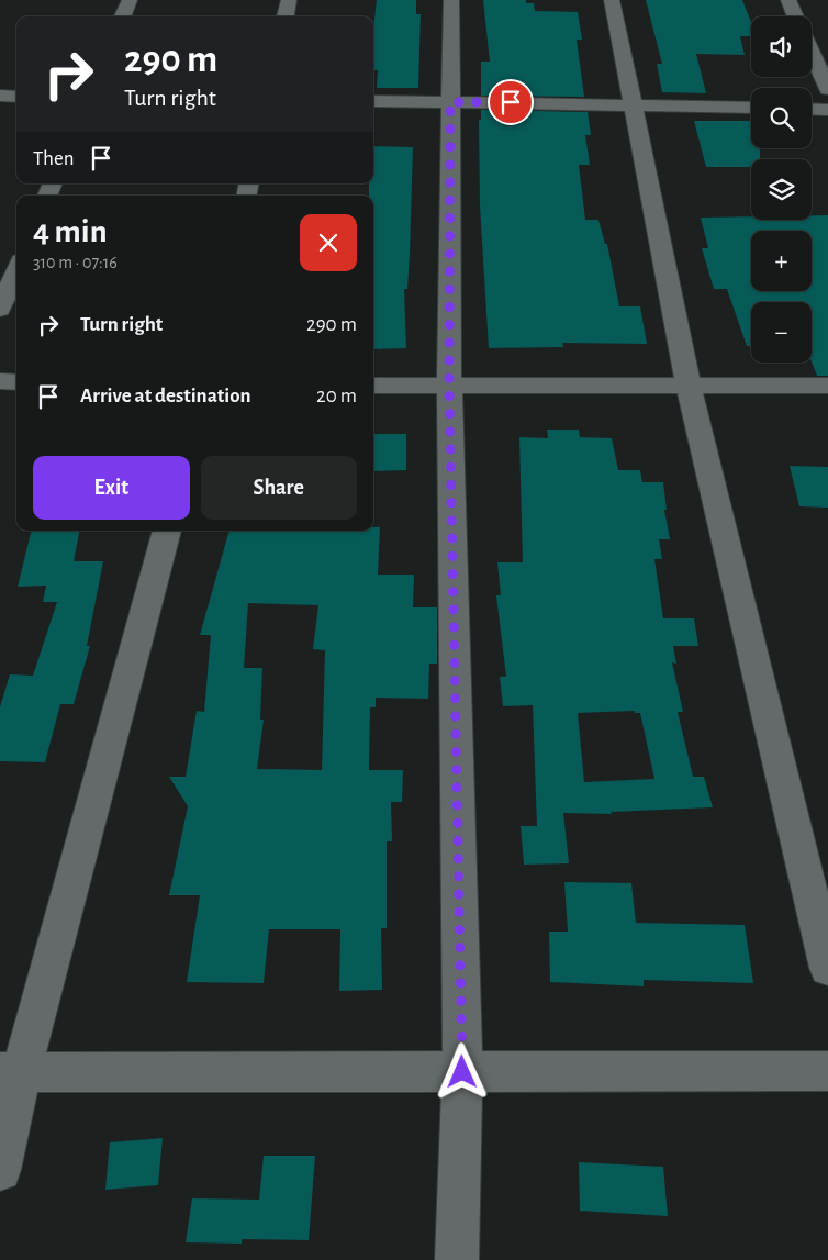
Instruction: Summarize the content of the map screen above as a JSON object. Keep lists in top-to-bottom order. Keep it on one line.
{"page":{"map_buttons":["+","−"],"turn":["290 m","Turn right"],"then":"Then","heading":["4 min","310 m · 07:16"],"list":[{"name":"Turn right","value":"290 m"},{"name":"Arrive at destination","value":"20 m"}],"buttons":["Exit","Share"]}}
